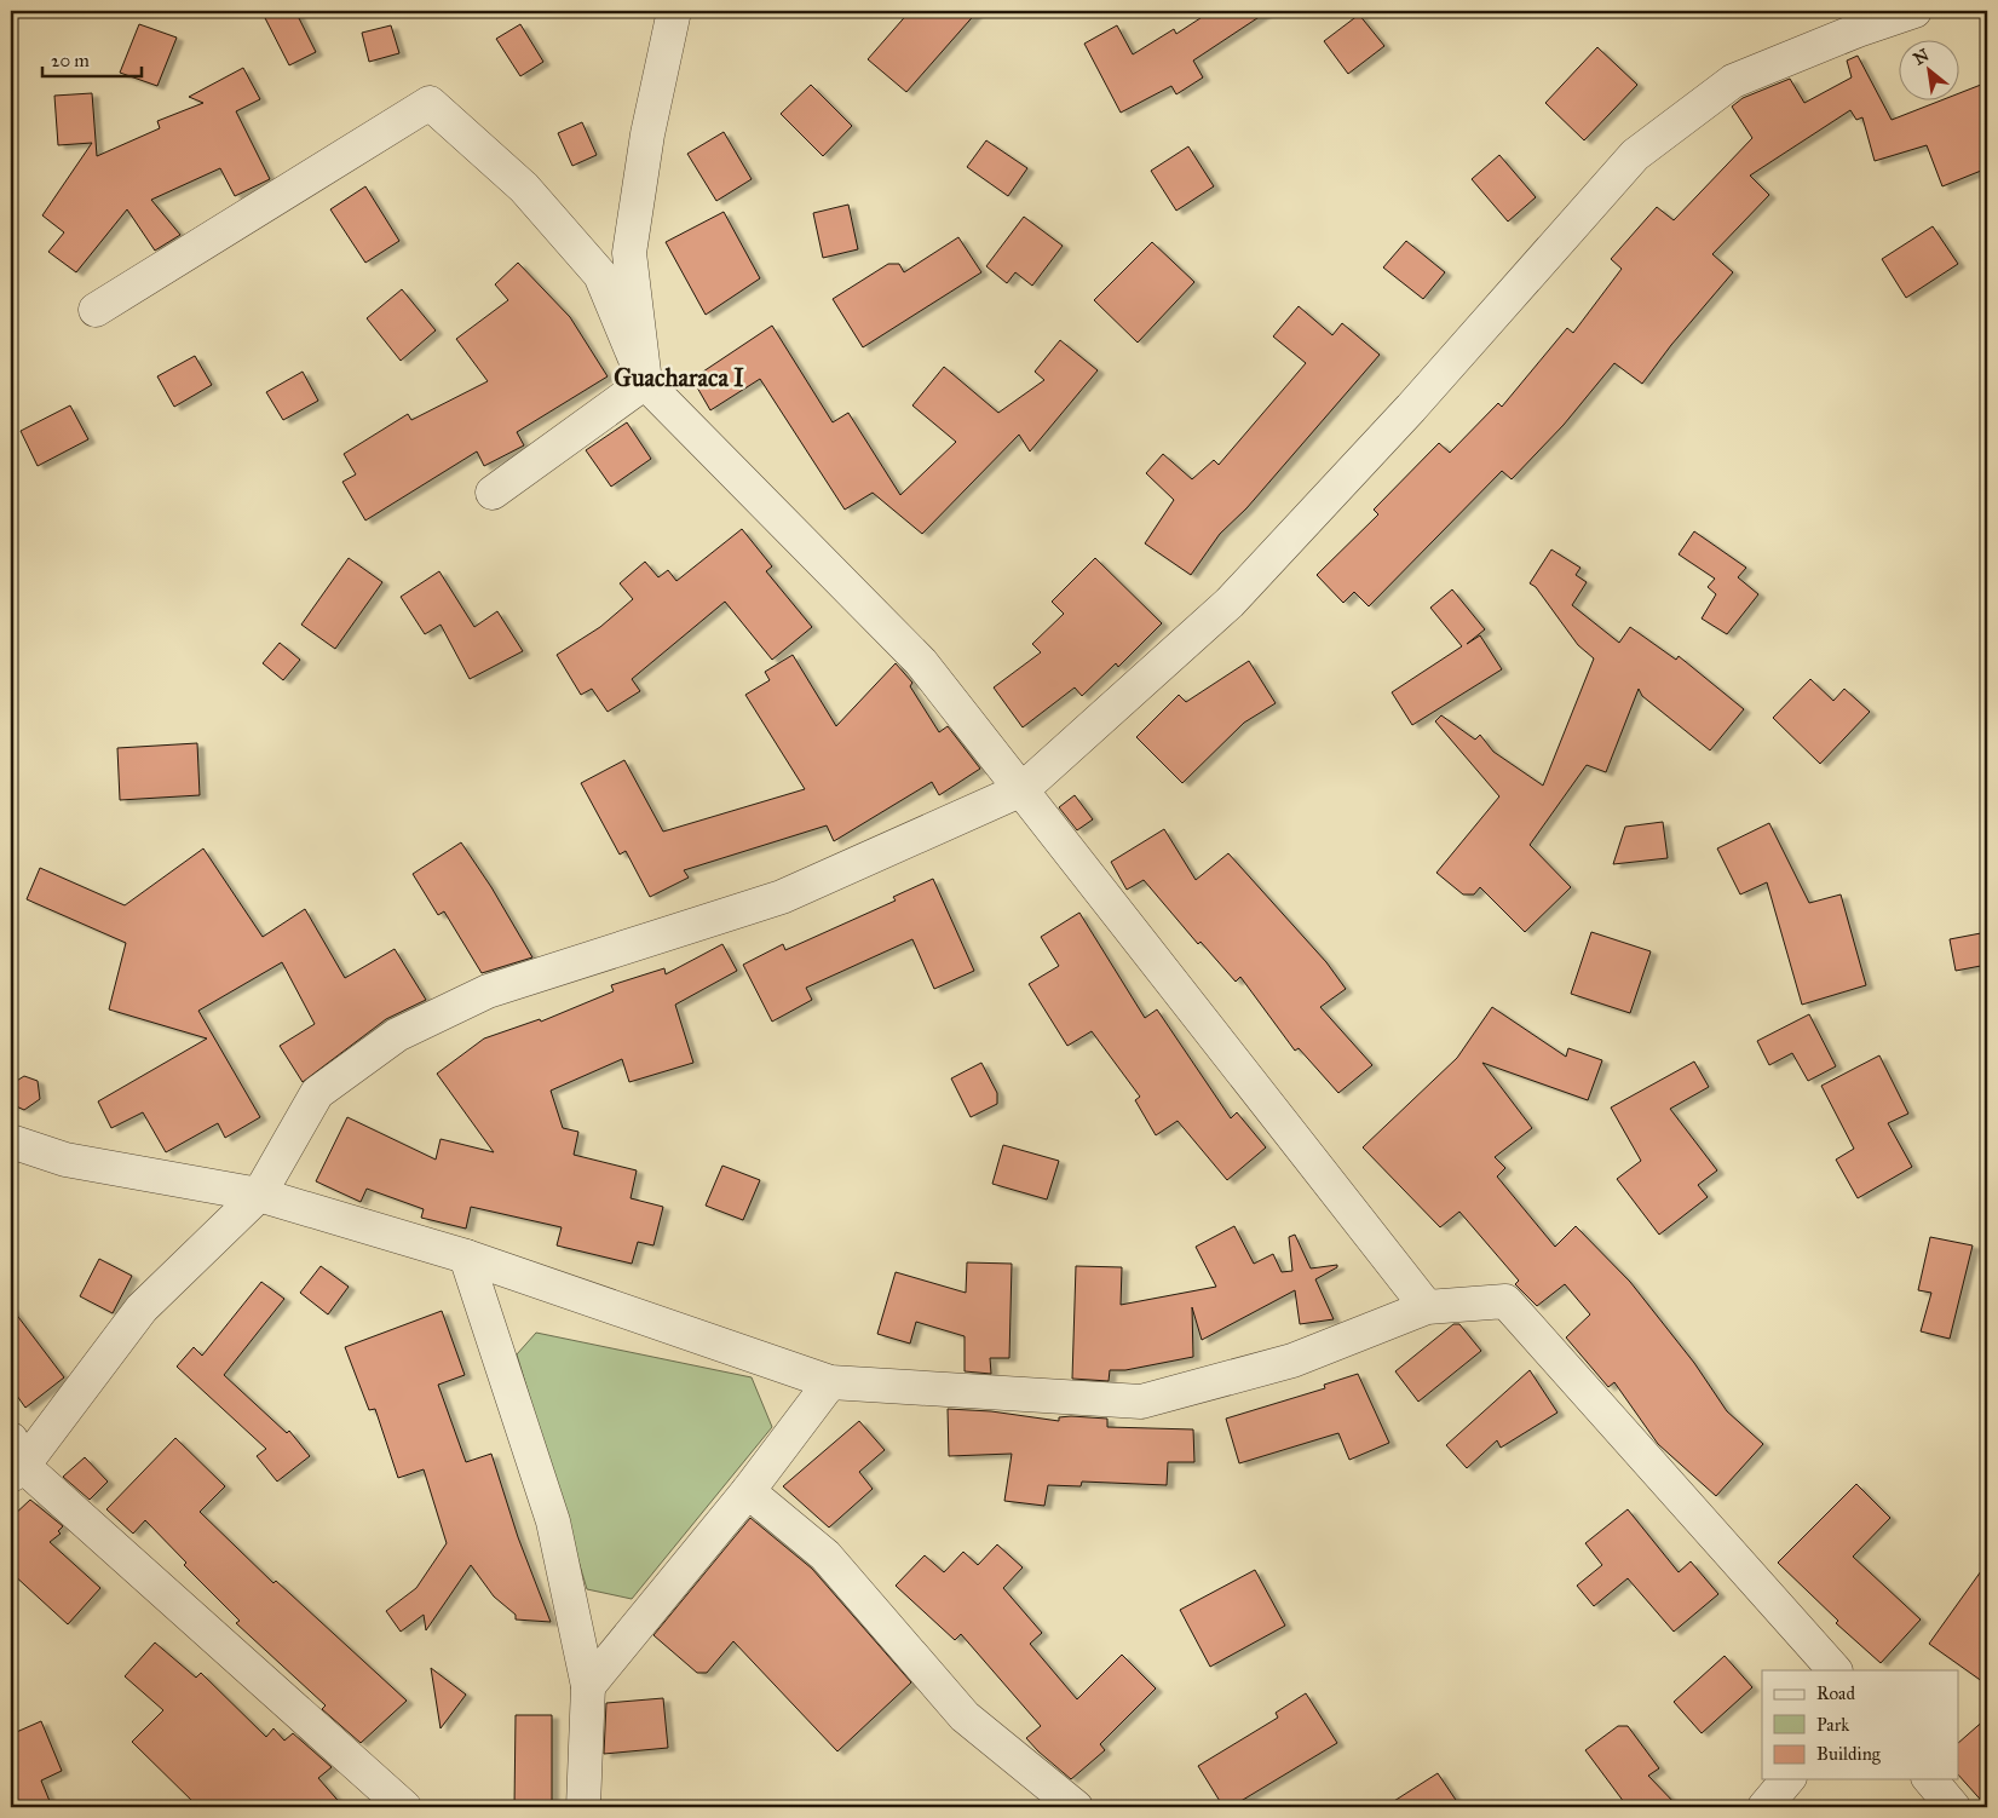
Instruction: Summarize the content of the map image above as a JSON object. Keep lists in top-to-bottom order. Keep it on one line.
{"districts":["Guacharaca I"],"legend":["Road","Park","Building"],"scale_bar":"20 m","north":"top left"}
